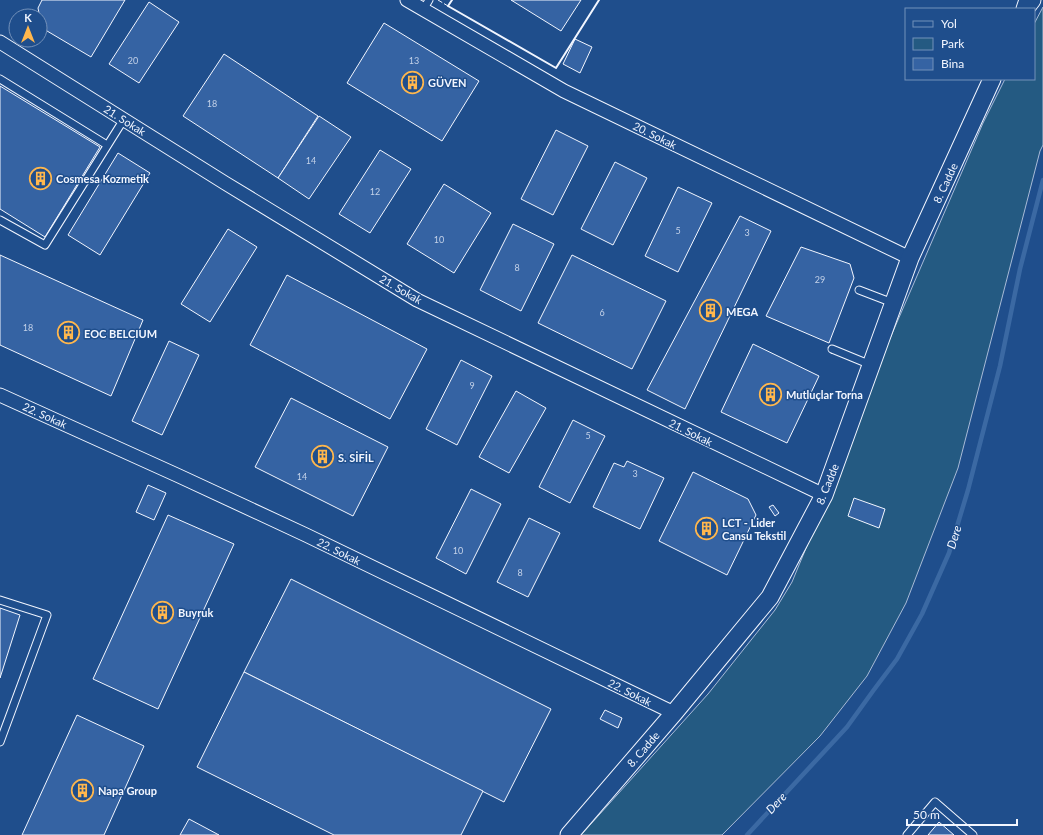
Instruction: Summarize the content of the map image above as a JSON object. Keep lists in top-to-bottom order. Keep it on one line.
{"streets":{"street":["21. Sokak","20. Sokak","8. Cadde","22. Sokak"]},"crossings":[["21. Sokak","8. Cadde"],["20. Sokak","8. Cadde"],["8. Cadde","22. Sokak"]],"water":["Dere"],"places":{"building":["GÜVEN","Cosmesa Kozmetik","MEGA","EOC BELCIUM","Mutluçlar Torna","S. SİFİL","LCT - Lider Cansu Tekstil","Buyruk","Napa Group"]},"house_numbers":["20","13","18","14","12","5","3","10","8","29","6","18","9","5","3","14","10","8"],"legend":["Yol","Park","Bina"],"scale_bar":"50 m","north":"top"}
